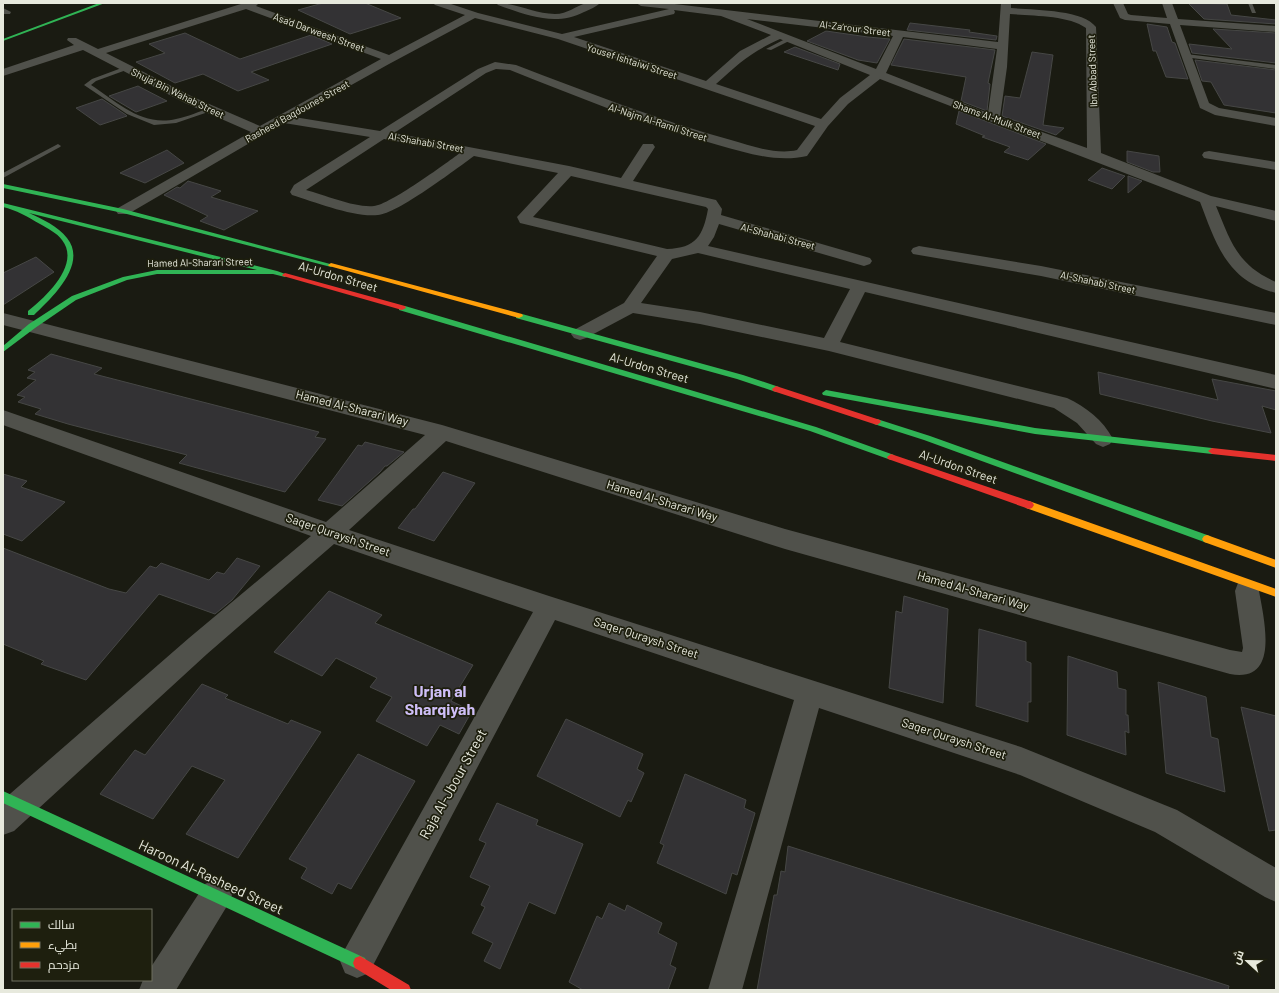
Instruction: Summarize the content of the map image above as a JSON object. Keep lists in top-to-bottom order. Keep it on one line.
{"streets":{"main road":["Hamed Al-Sharari Street","Al-Urdon Street","Haroon Al-Rasheed Street"],"street":["Al-Za’rour Street","Asa'd Darweesh Street","Yousef Ishtaiwi Street","Ibn Abbad Street","Shuja' Bin Wahab Street","Rasheed Baqdounes Street","Shams Al-Mulk Street","Al-Najm Al-Ramli Street","Al-Shahabi Street","Hamed Al-Sharari Way","Saqer Quraysh Street","Raja Al-Jbour Street"]},"crossings":[["Al-Za’rour Street","Shams Al-Mulk Street"],["Al-Za’rour Street","Al-Najm Al-Ramli Street"],["Asa'd Darweesh Street","Rasheed Baqdounes Street"],["Yousef Ishtaiwi Street","Rasheed Baqdounes Street"],["Yousef Ishtaiwi Street","Al-Najm Al-Ramli Street"],["Ibn Abbad Street","Shams Al-Mulk Street"],["Shuja' Bin Wahab Street","Rasheed Baqdounes Street"],["Rasheed Baqdounes Street","Al-Shahabi Street"],["Rasheed Baqdounes Street","Al-Urdon Street"],["Shams Al-Mulk Street","Al-Najm Al-Ramli Street"],["Al-Najm Al-Ramli Street","Al-Shahabi Street"],["Hamed Al-Sharari Street","Al-Urdon Street"],["Hamed Al-Sharari Street","Hamed Al-Sharari Way"],["Saqer Quraysh Street","Raja Al-Jbour Street"],["Raja Al-Jbour Street","Haroon Al-Rasheed Street"]],"districts":["Urjan al Sharqiyah"],"legend":["سالك","بطيء","مزدحم"],"north":"left"}
